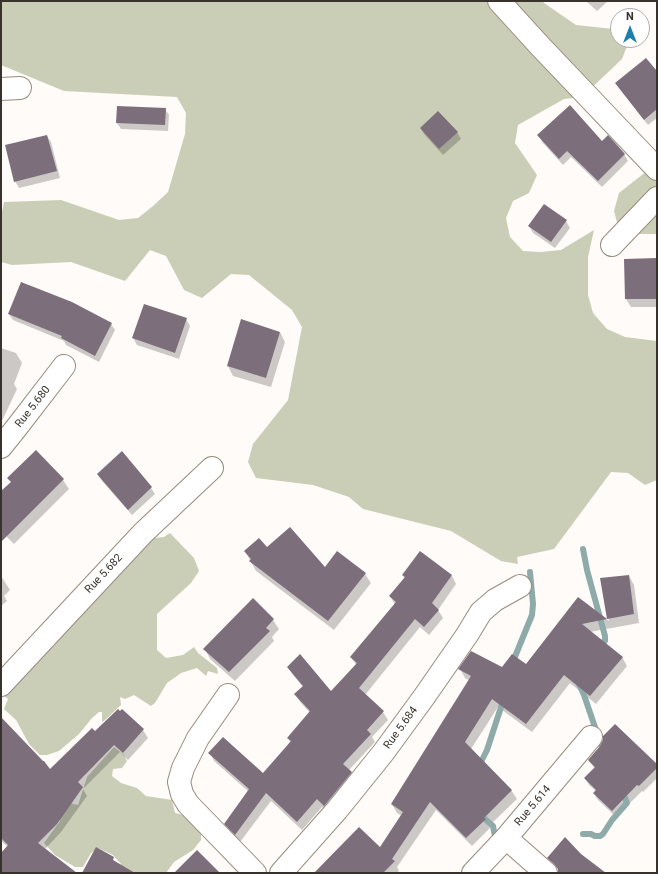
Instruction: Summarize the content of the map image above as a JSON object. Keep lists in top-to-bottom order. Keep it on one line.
{"streets":{"street":["Rue 5.680","Rue 5.682","Rue 5.684","Rue 5.614"]},"north":"top"}
